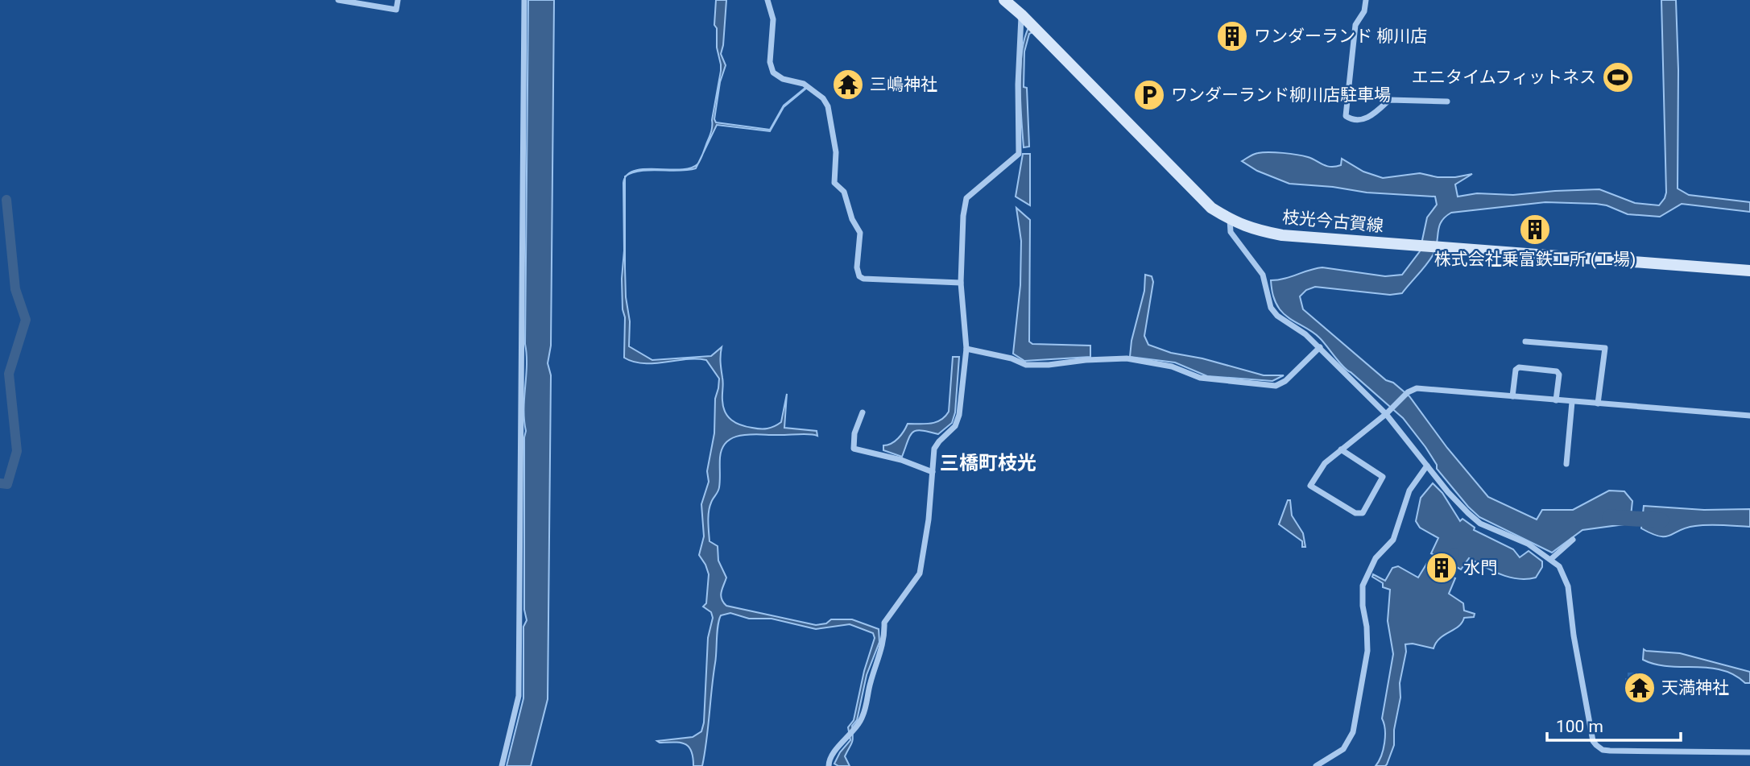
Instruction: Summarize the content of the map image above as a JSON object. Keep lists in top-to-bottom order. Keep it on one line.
{"streets":{"main road":["枝光今古賀線"]},"districts":["三橋町枝光"],"places":{"building":["ワンダーランド 柳川店","株式会社乗富鉄工所 (工場)","水門"],"sports":["エニタイムフィットネス"],"temple":["三嶋神社","天満神社"],"parking":["ワンダーランド柳川店駐車場"]},"scale_bar":"100 m"}
